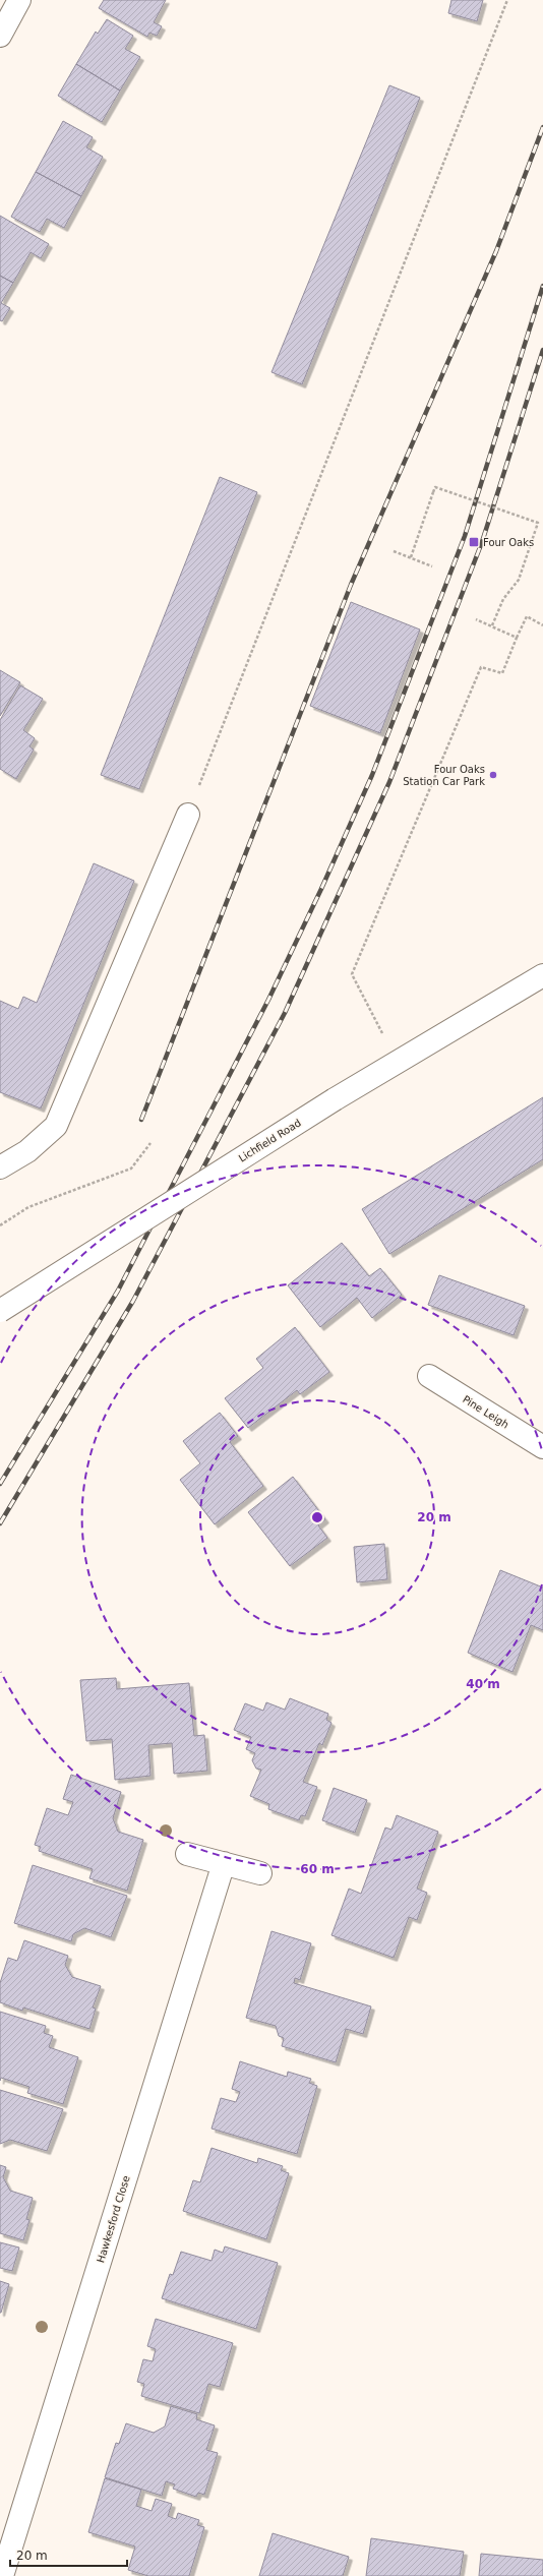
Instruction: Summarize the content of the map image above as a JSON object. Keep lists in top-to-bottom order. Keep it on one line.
{"streets":{"street":["Lichfield Road","Pine Leigh","Hawkesford Close"]},"places":{"transit":["Four Oaks"],"other":["Four Oaks Station Car Park"]},"scale_bar":"20 m","rings":["20 m","40 m","60 m"]}
